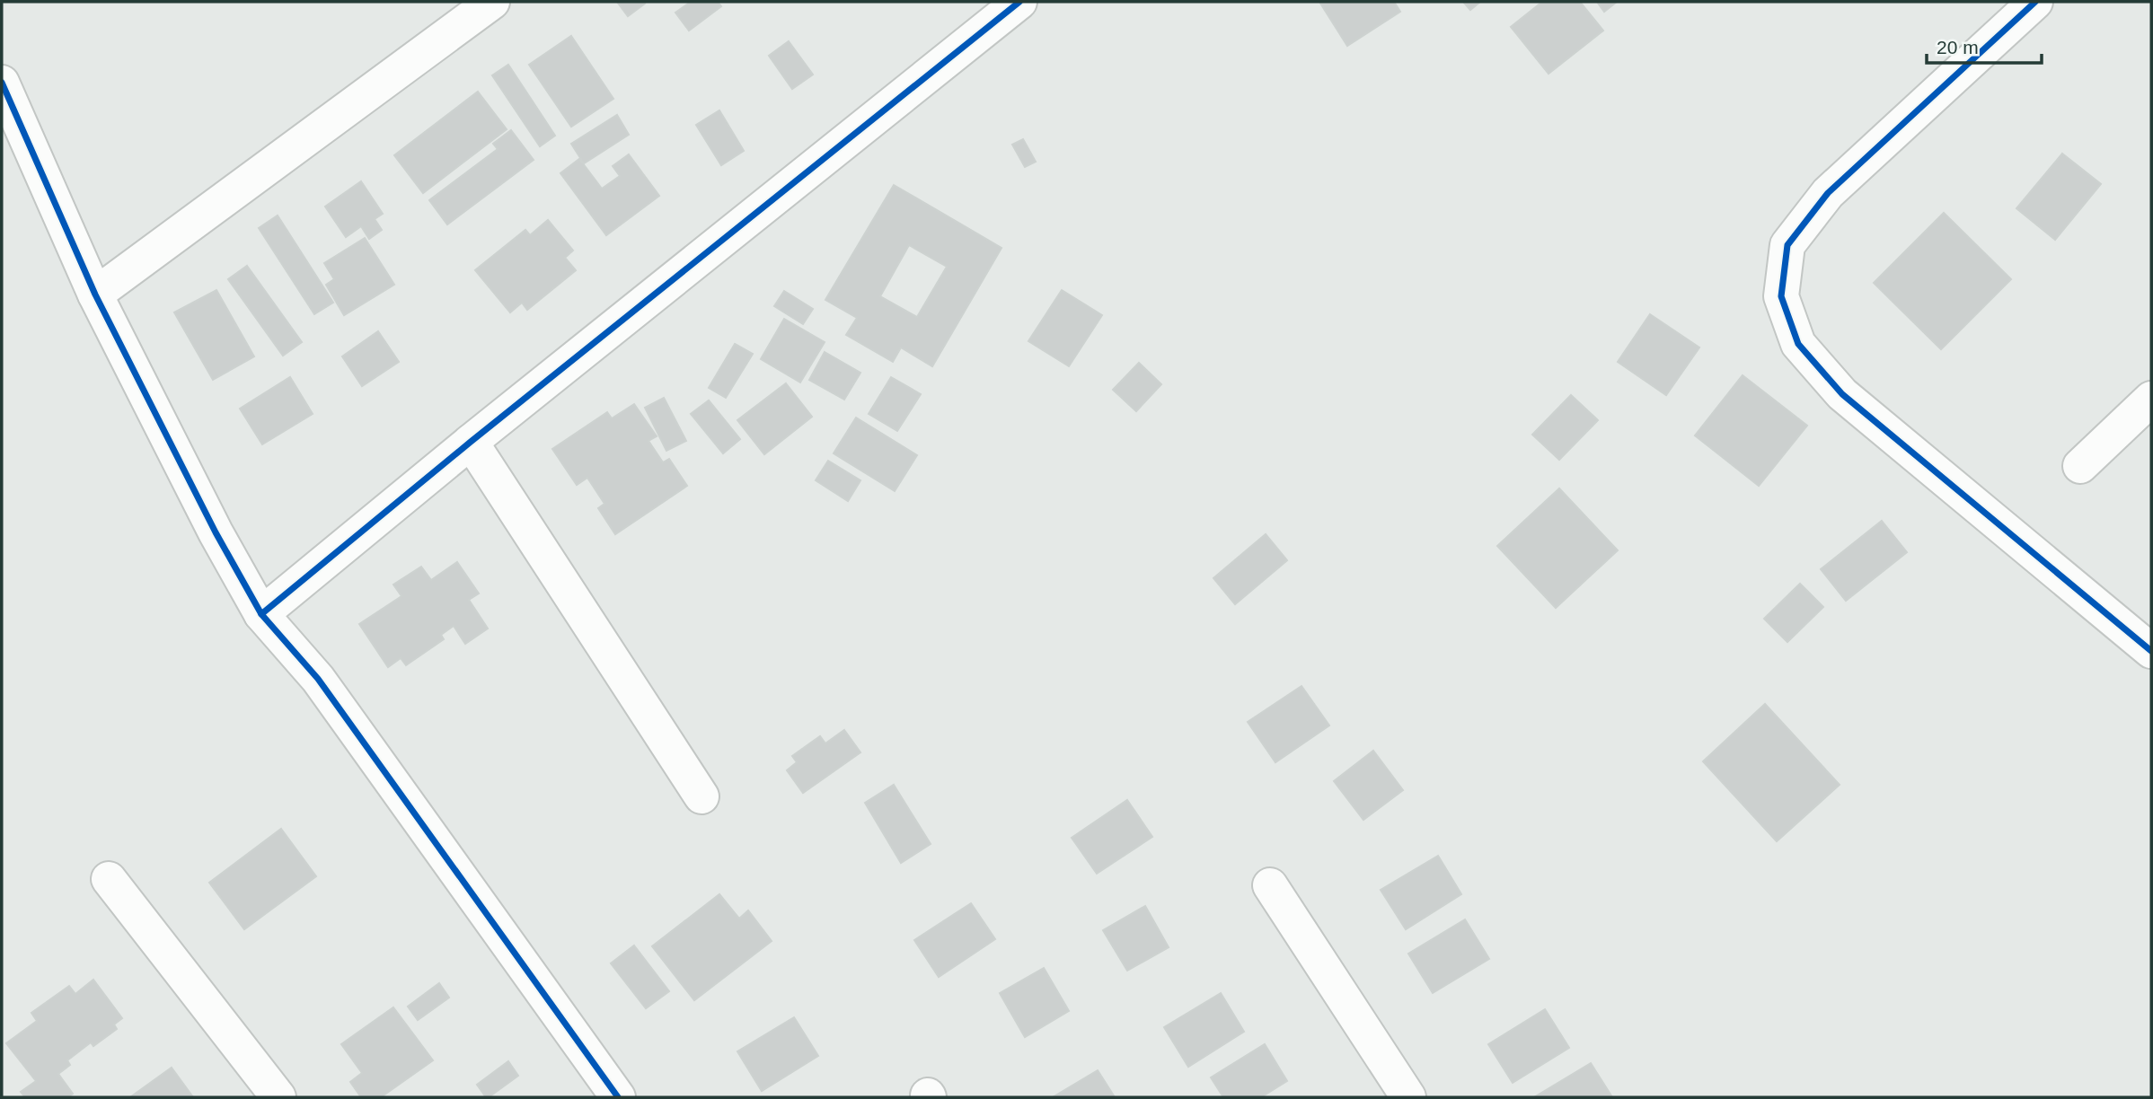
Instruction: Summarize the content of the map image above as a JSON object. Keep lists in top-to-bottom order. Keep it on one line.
{"scale_bar":"20 m"}
